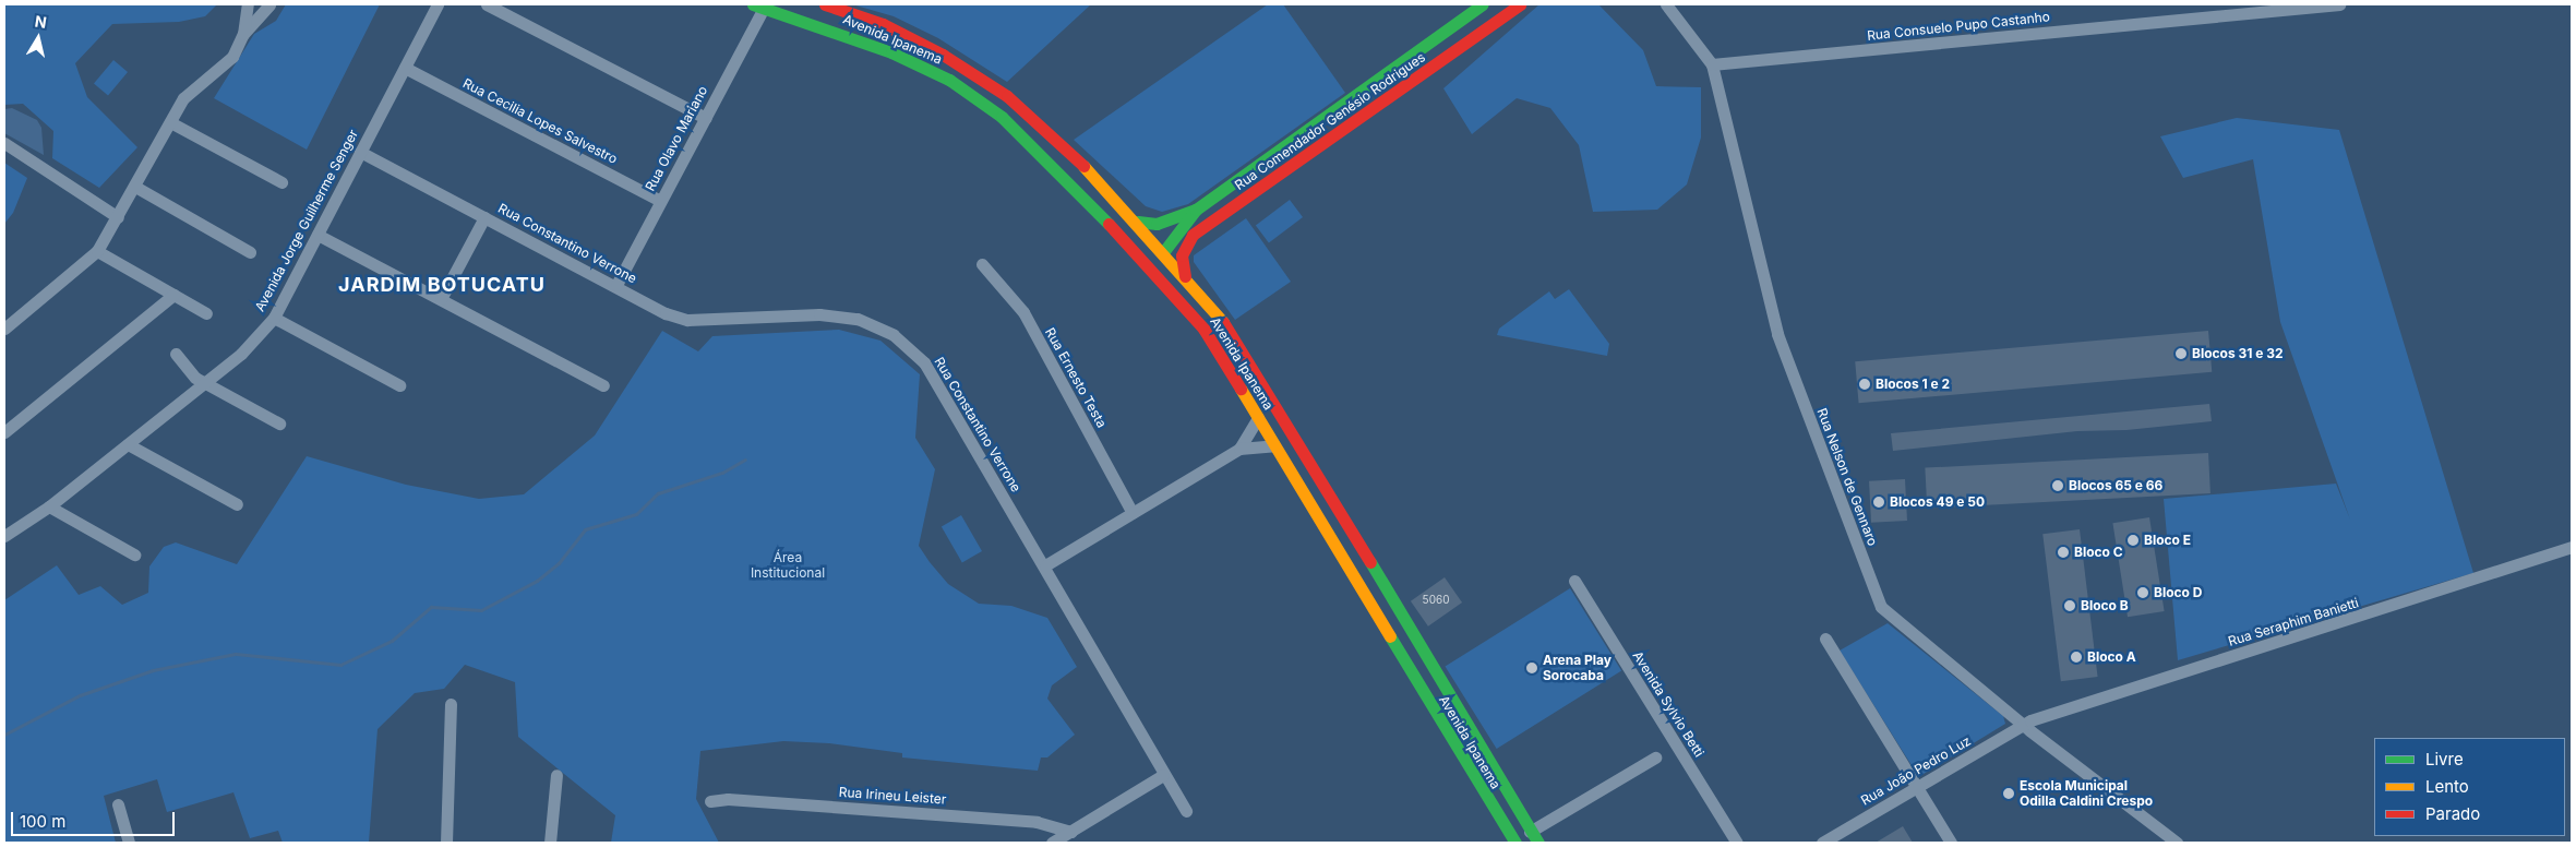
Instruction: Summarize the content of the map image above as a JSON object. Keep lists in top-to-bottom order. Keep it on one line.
{"streets":{"main road":["Avenida Ipanema","Rua Comendador Genésio Rodrigues"],"street":["Rua Consuelo Pupo Castanho","Rua Cecilia Lopes Salvestro","Rua Olavo Mariano","Avenida Jorge Guilherme Senger","Rua Constantino Verrone","Rua Ernesto Testa","Rua Nelson de Gennaro","Rua Seraphim Banietti","Avenida Sylvio Betti","Rua João Pedro Luz","Rua Irineu Leister"]},"crossings":[["Rua Consuelo Pupo Castanho","Rua Nelson de Gennaro"],["Avenida Ipanema","Rua Comendador Genésio Rodrigues"],["Avenida Ipanema","Rua Olavo Mariano"],["Rua Cecilia Lopes Salvestro","Rua Olavo Mariano"],["Rua Cecilia Lopes Salvestro","Avenida Jorge Guilherme Senger"],["Rua Olavo Mariano","Rua Constantino Verrone"],["Avenida Jorge Guilherme Senger","Rua Constantino Verrone"],["Rua Nelson de Gennaro","Rua Seraphim Banietti"],["Rua Nelson de Gennaro","Rua João Pedro Luz"],["Rua Seraphim Banietti","Rua João Pedro Luz"]],"districts":["JARDIM BOTUCATU"],"parks":["Área Institucional"],"places":["Blocos 31 e 32","Blocos 1 e 2","Blocos 65 e 66","Blocos 49 e 50","Bloco E","Bloco C","Bloco D","Bloco B","Bloco A","Arena Play Sorocaba","Escola Municipal Odilla Caldini Crespo"],"house_numbers":["5060"],"legend":["Livre","Lento","Parado"],"scale_bar":"100 m","north":"top"}
